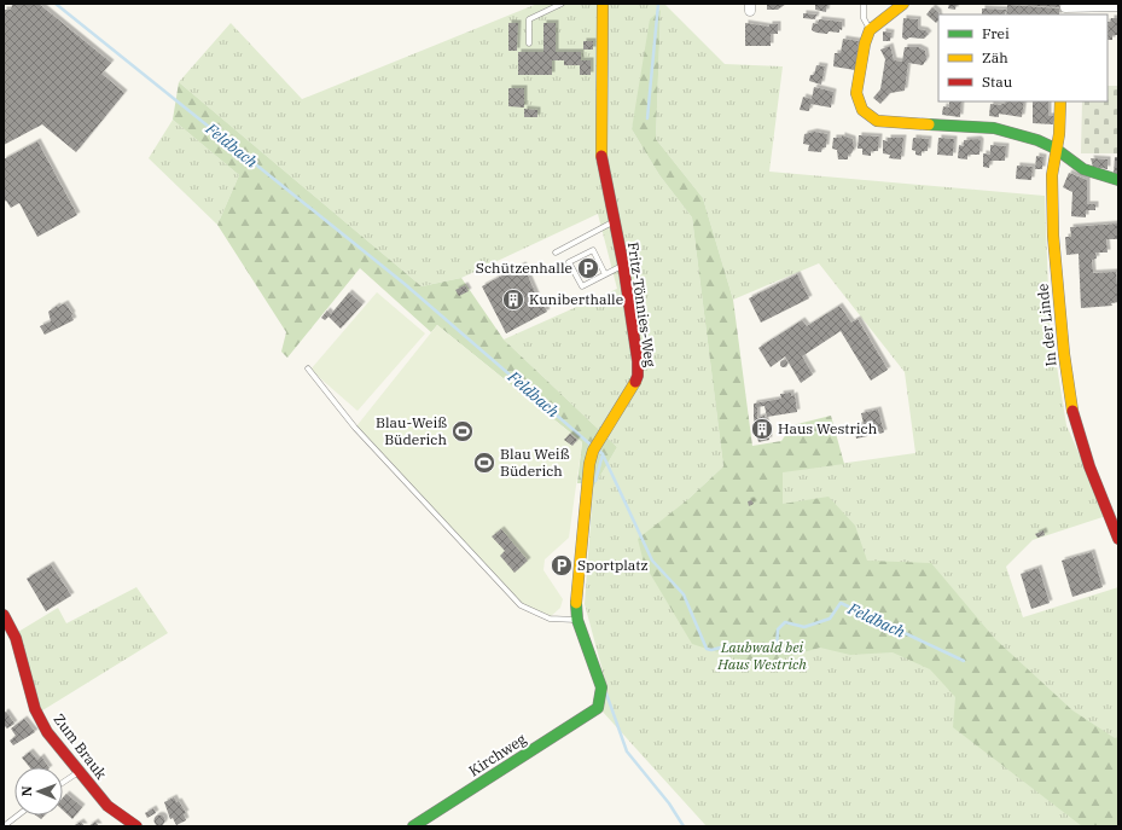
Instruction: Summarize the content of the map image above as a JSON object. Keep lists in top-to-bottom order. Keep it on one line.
{"streets":{"street":["Fritz-Tönnies-Weg","In der Linde","Zum Brauk","Kirchweg"]},"crossings":[["Fritz-Tönnies-Weg","Kirchweg"]],"water":["Feldbach"],"parks":["Laubwald bei Haus Westrich"],"places":{"parking":["Schützenhalle","Sportplatz"],"building":["Kuniberthalle","Haus Westrich"],"sports":["Blau-Weiß Büderich","Blau Weiß Büderich"]},"legend":["Frei","Zäh","Stau"],"north":"left"}
